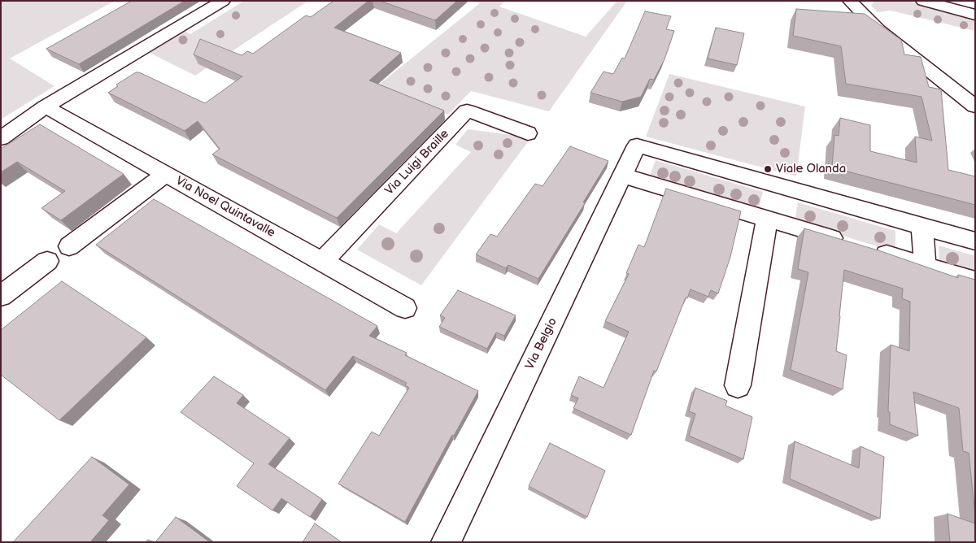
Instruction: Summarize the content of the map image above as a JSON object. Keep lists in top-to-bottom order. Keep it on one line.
{"streets":{"street":["Via Luigi Braille","Via Noel Quintavalle","Via Belgio"]},"crossings":[["Via Luigi Braille","Via Noel Quintavalle"]],"places":["Viale Olanda"]}
